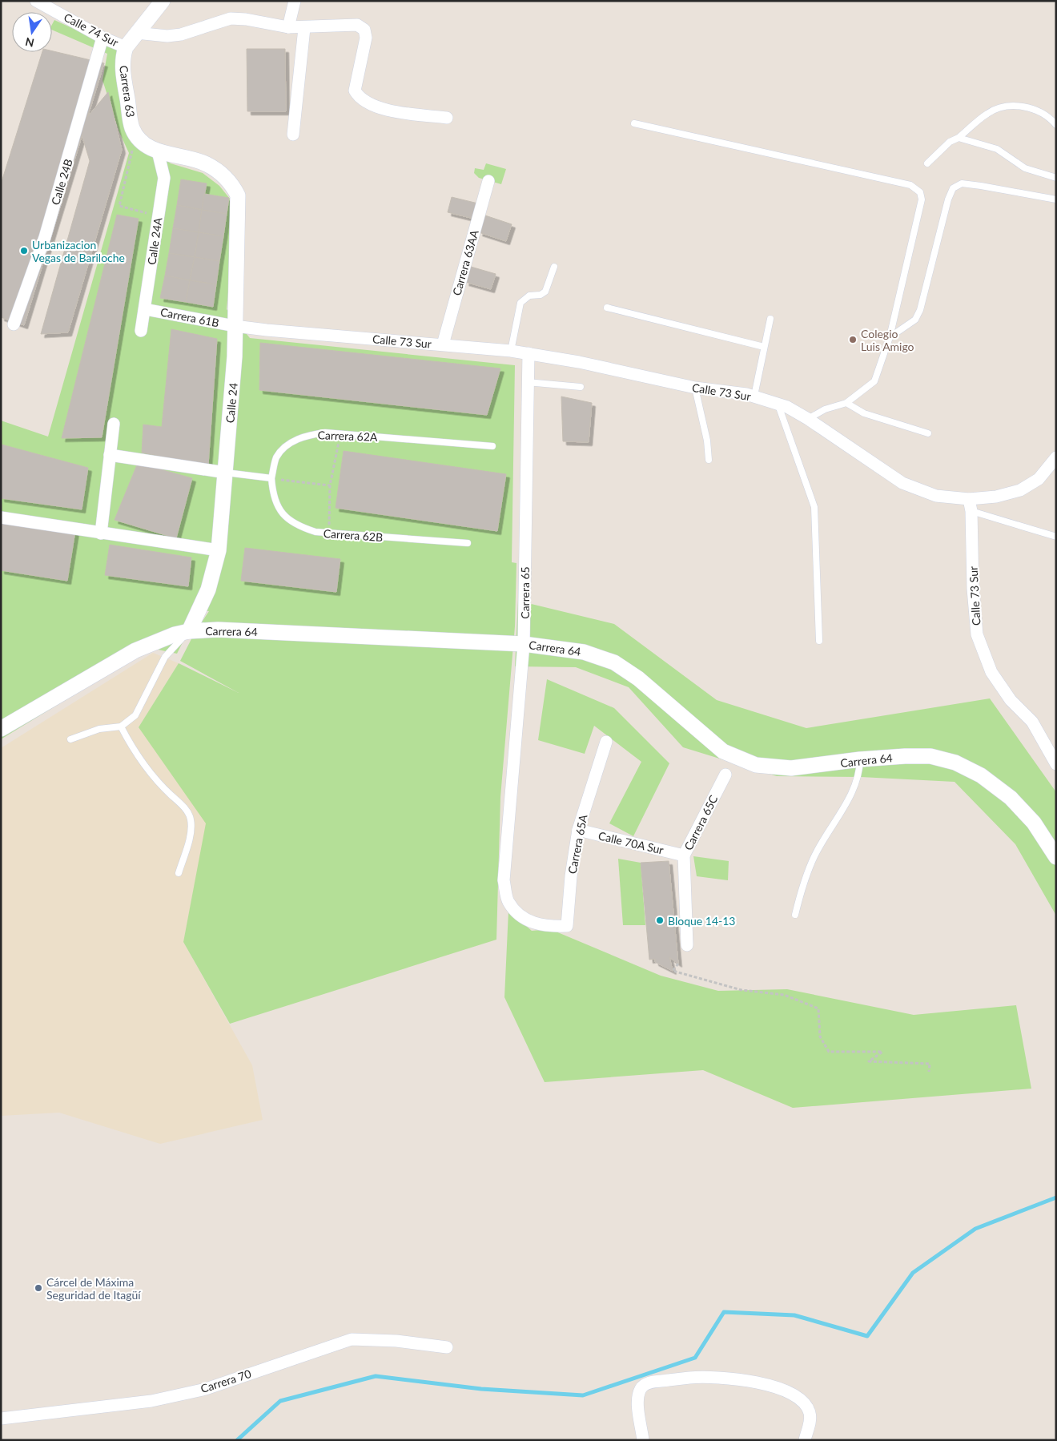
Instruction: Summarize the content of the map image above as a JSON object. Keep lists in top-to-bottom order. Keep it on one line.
{"streets":{"street":["Calle 74 Sur","Carrera 63","Calle 24B","Calle 24A","Carrera 63AA","Carrera 61B","Calle 73 Sur","Calle 24","Carrera 65","Carrera 64","Carrera 65C","Calle 70A Sur","Carrera 65A","Carrera 70"],"lane":["Carrera 62A","Carrera 62B"]},"crossings":[["Calle 74 Sur","Carrera 63"],["Calle 74 Sur","Calle 24B"],["Carrera 63","Calle 24A"],["Carrera 63","Calle 24"],["Calle 24A","Carrera 61B"],["Carrera 63AA","Calle 73 Sur"],["Carrera 61B","Calle 73 Sur"],["Carrera 61B","Calle 24"],["Calle 73 Sur","Calle 24"],["Calle 73 Sur","Carrera 65"],["Calle 24","Carrera 64"],["Carrera 62A","Carrera 62B"],["Carrera 65","Carrera 64"],["Carrera 65","Carrera 65A"],["Carrera 65C","Calle 70A Sur"],["Calle 70A Sur","Carrera 65A"]],"places":["Urbanizacion Vegas de Bariloche","Colegio Luis Amigo","Bloque 14-13","Cárcel de Máxima Seguridad de Itagüí"],"north":"bottom"}
